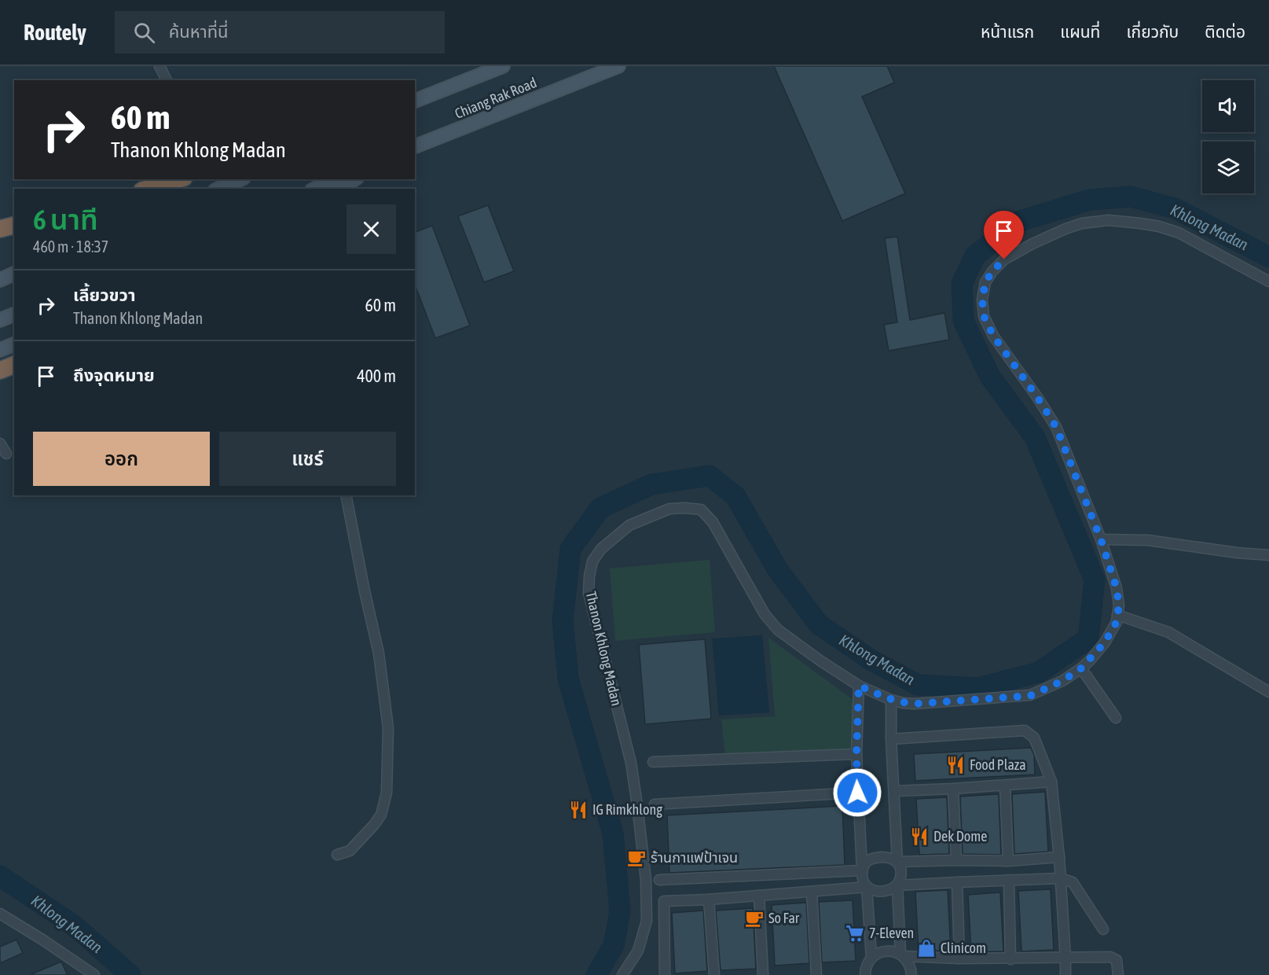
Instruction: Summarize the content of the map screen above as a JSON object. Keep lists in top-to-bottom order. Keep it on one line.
{"streets":{"main road":["Chiang Rak Road"],"street":["Thanon Khlong Madan"]},"water":["Khlong Madan"],"places":{"restaurant":["Food Plaza","IG Rimkhlong","Dek Dome"],"cafe":["ร้านกาแฟป้าเจน","So Far"],"supermarket":["7-Eleven"],"shop":["Clinicom"]},"page":{"header":"Routely","search":"ค้นหาที่นี่","nav":["หน้าแรก","แผนที่","เกี่ยวกับ","ติดต่อ"],"turn":["60 m","Thanon Khlong Madan"],"heading":["6 นาที","460 m · 18:37"],"list":[{"name":"เลี้ยวขวา","note":"Thanon Khlong Madan","value":"60 m"},{"name":"ถึงจุดหมาย","value":"400 m"}],"buttons":["ออก","แชร์"]}}
